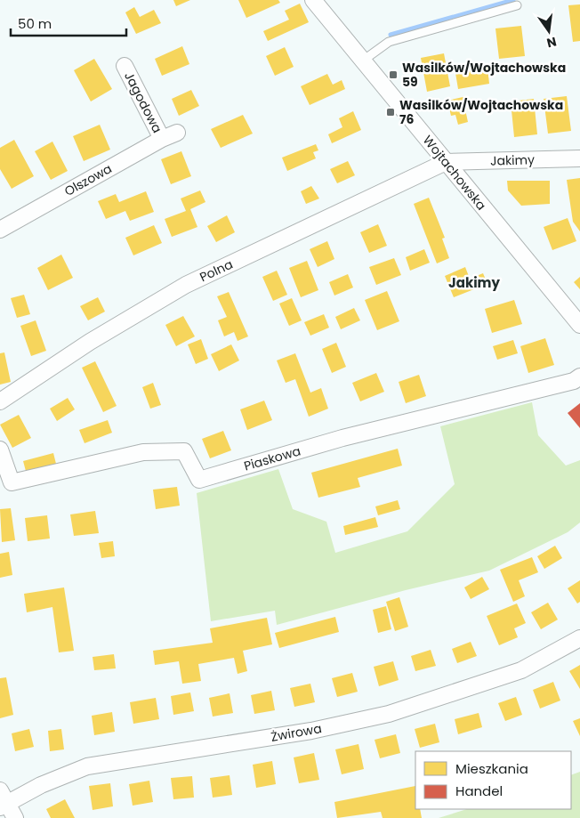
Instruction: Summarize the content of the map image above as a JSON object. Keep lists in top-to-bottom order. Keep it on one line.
{"streets":{"street":["Jagodowa","Jakimy","Wojtachowska","Olszowa","Polna","Piaskowa","Żwirowa"]},"crossings":[["Jagodowa","Olszowa"],["Jakimy","Wojtachowska"],["Jakimy","Polna"],["Wojtachowska","Polna"]],"districts":["Jakimy"],"places":{"transit":["Wasilków/Wojtachowska 59","Wasilków/Wojtachowska 76"]},"legend":["Mieszkania","Handel"],"scale_bar":"50 m","north":"bottom"}
